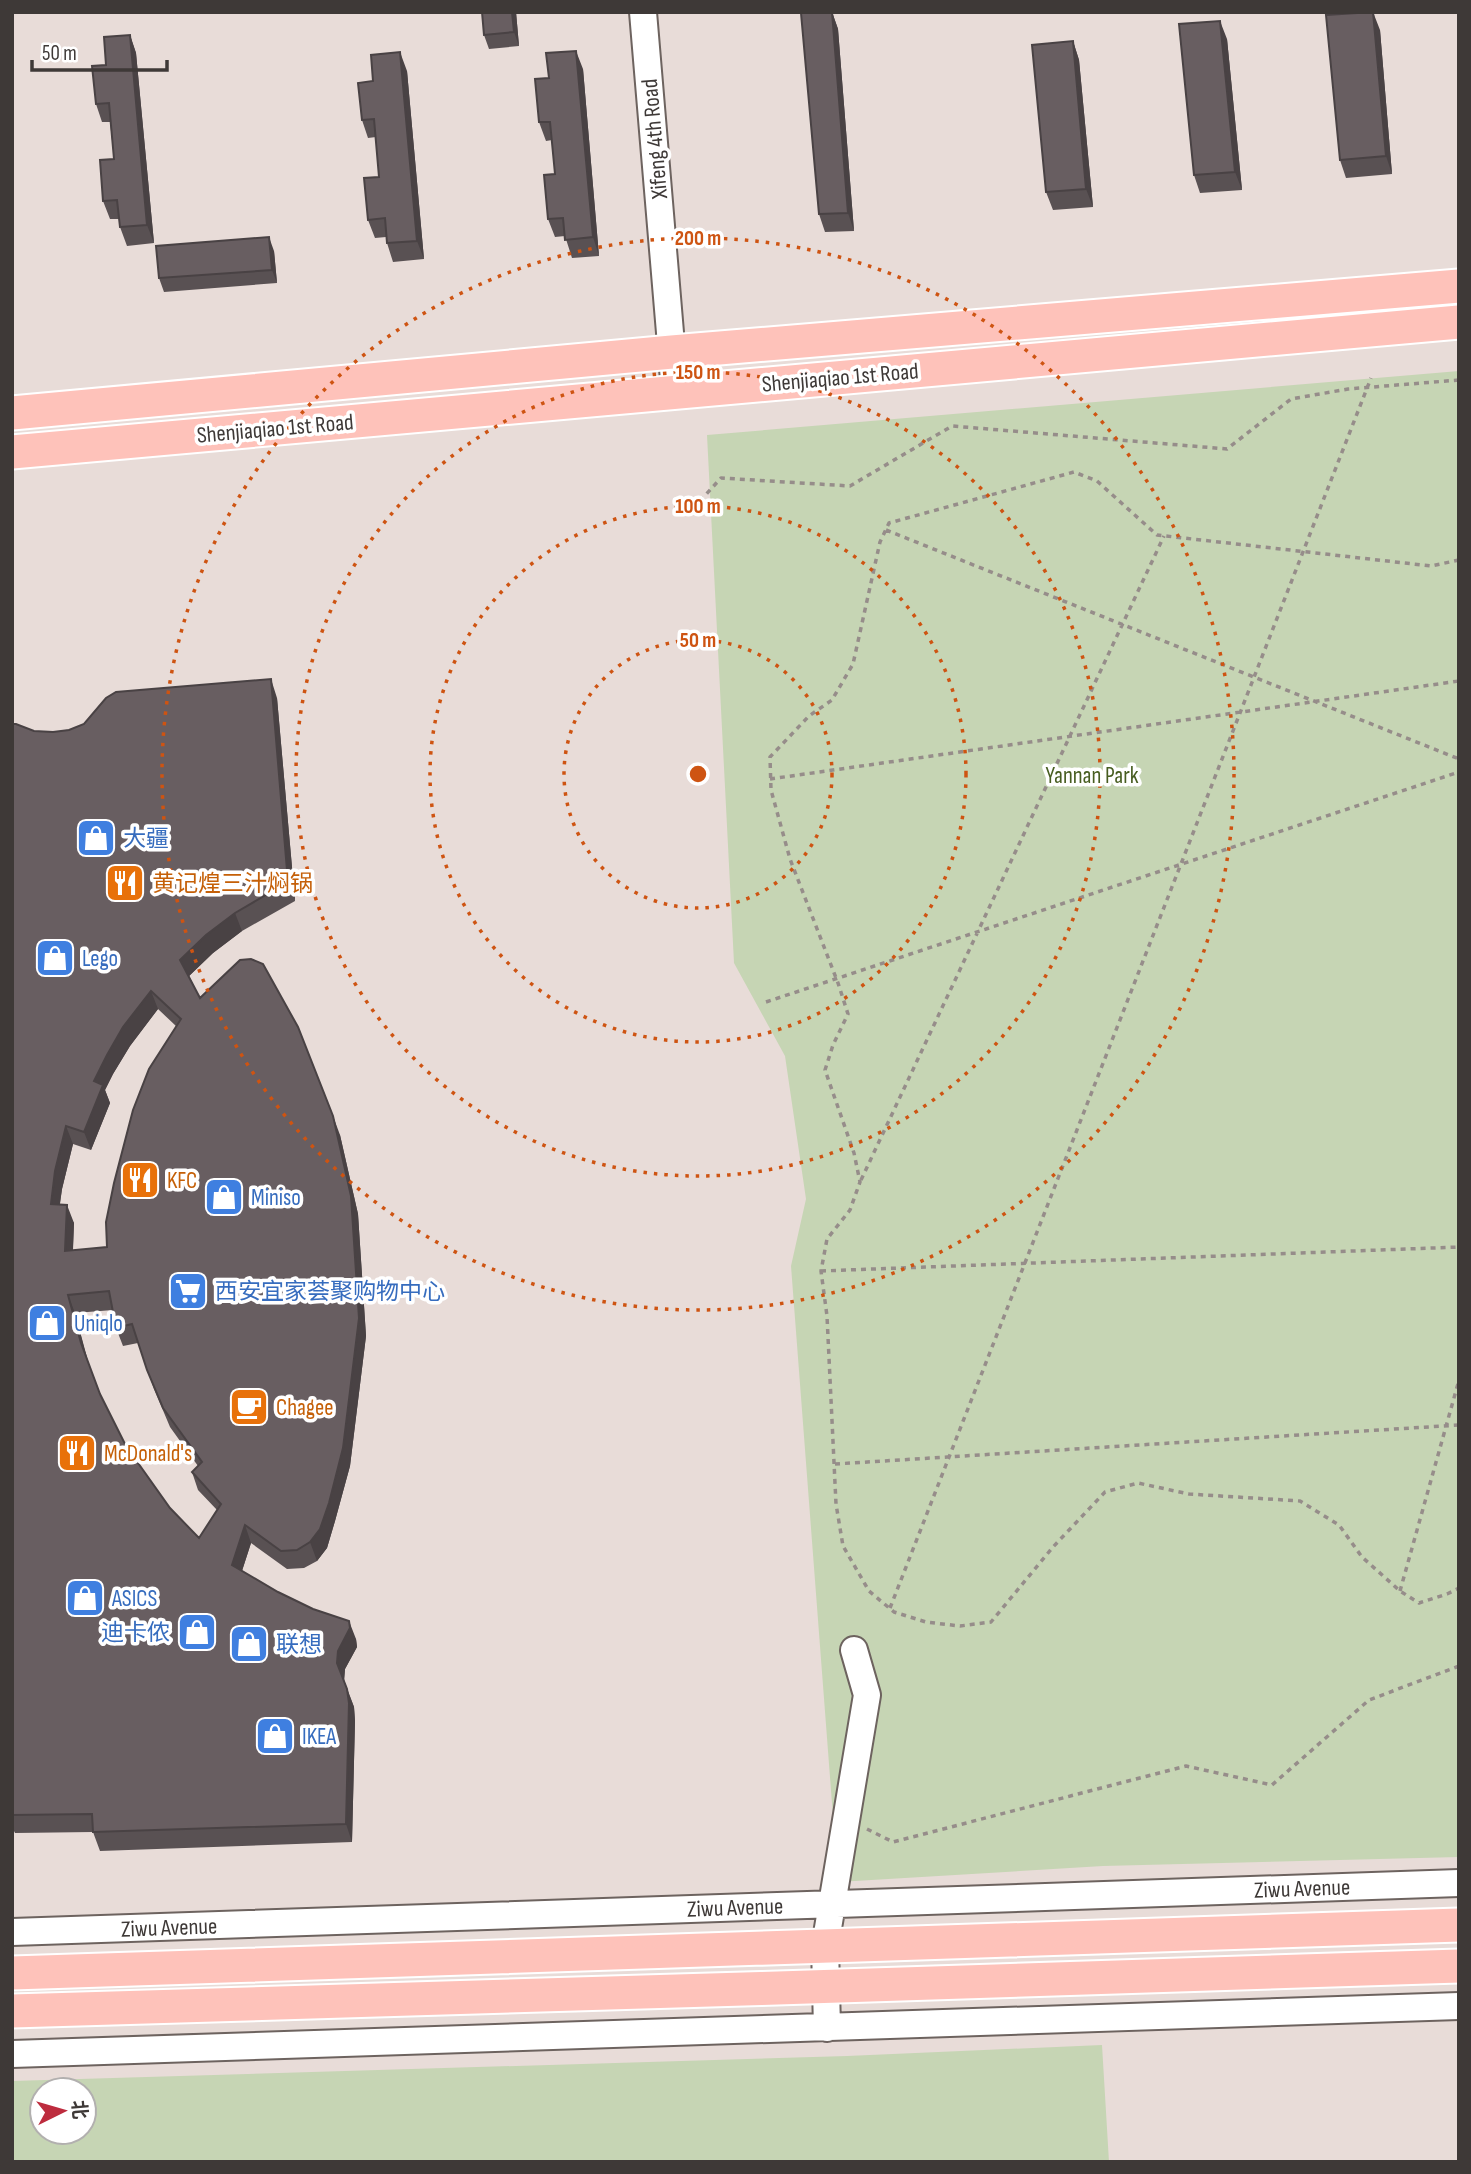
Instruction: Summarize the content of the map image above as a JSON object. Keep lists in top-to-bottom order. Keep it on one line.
{"streets":{"main road":["Shenjiaqiao 1st Road","Ziwu Avenue"],"street":["Xifeng 4th Road"]},"crossings":[["Xifeng 4th Road","Shenjiaqiao 1st Road"]],"parks":["Yannan Park"],"places":{"shop":["大疆","Lego","Miniso","Uniqlo","ASICS","迪卡侬","联想","IKEA"],"restaurant":["黄记煌三汁焖锅","KFC","McDonald's"],"supermarket":["西安宜家荟聚购物中心"],"cafe":["Chagee"]},"scale_bar":"50 m","north":"right","rings":["200 m","150 m","100 m","50 m"]}
